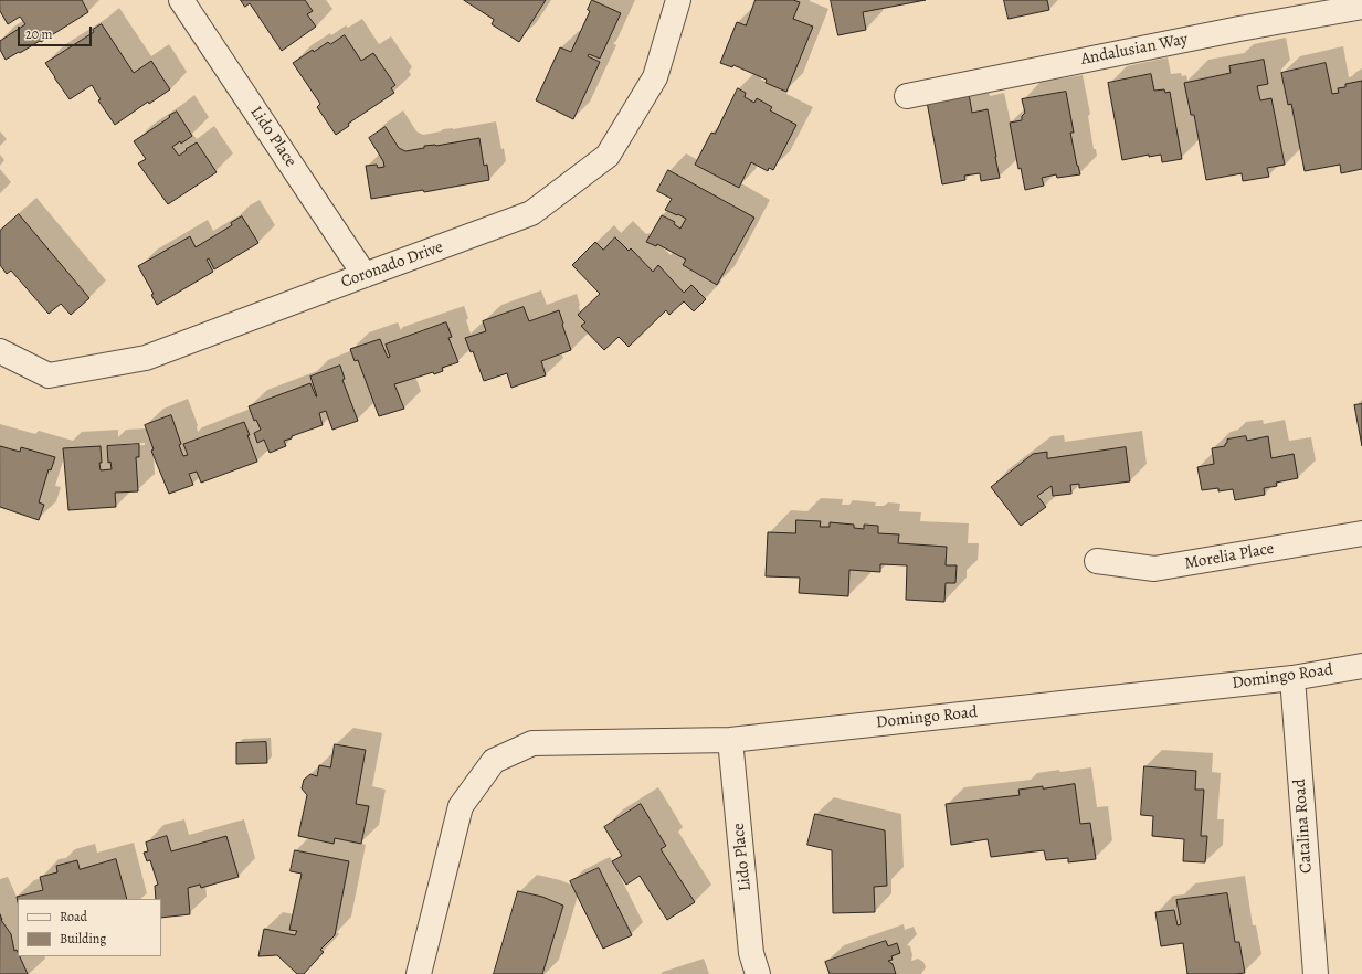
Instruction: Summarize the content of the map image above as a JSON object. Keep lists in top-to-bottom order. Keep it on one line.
{"streets":{"street":["Andalusian Way","Lido Place","Coronado Drive","Morelia Place","Domingo Road","Catalina Road"]},"crossings":[["Lido Place","Coronado Drive"],["Lido Place","Domingo Road"],["Domingo Road","Catalina Road"]],"legend":["Road","Building"],"scale_bar":"20 m"}
